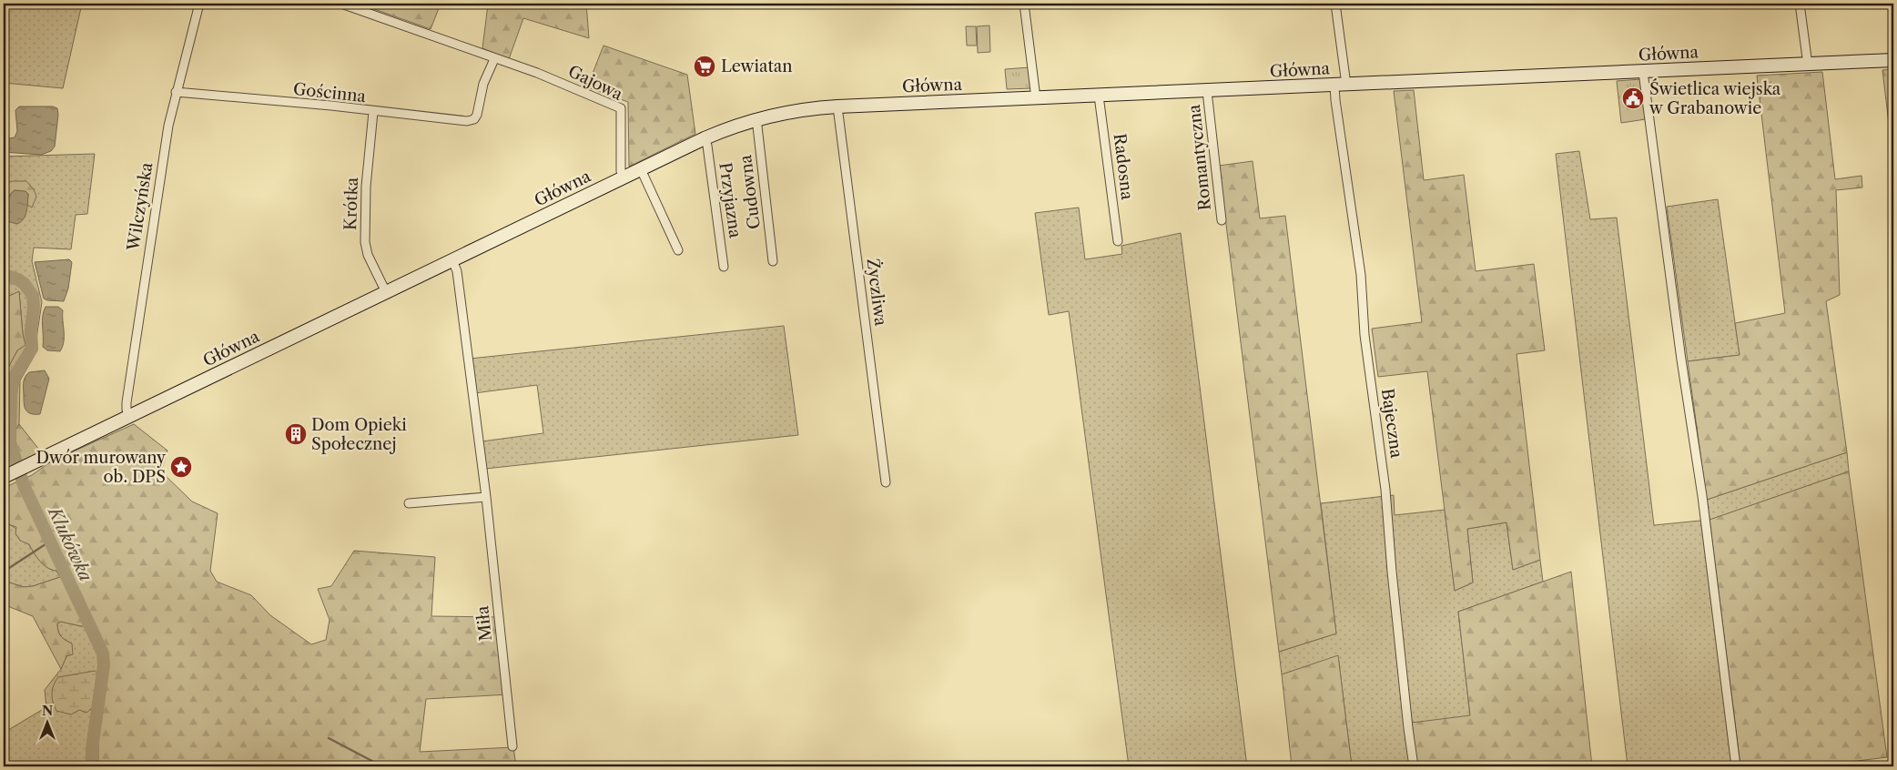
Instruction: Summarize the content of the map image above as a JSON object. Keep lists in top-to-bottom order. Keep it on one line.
{"streets":{"street":["Główna","Gajowa","Gościnna","Romantyczna","Radosna","Cudowna","Przyjazna","Krótka","Wilczyńska","Życzliwa","Bajeczna","Miła"]},"crossings":[["Główna","Gajowa"],["Główna","Romantyczna"],["Główna","Radosna"],["Główna","Cudowna"],["Główna","Przyjazna"],["Główna","Krótka"],["Główna","Wilczyńska"],["Główna","Życzliwa"],["Główna","Bajeczna"],["Główna","Miła"],["Gajowa","Gościnna"],["Gościnna","Krótka"],["Gościnna","Wilczyńska"]],"water":["Klukówka"],"places":{"supermarket":["Lewiatan"],"public building":["Świetlica wiejska w Grabanowie"],"building":["Dom Opieki Społecznej"],"place":["Dwór murowany ob. DPS"]},"north":"top"}
